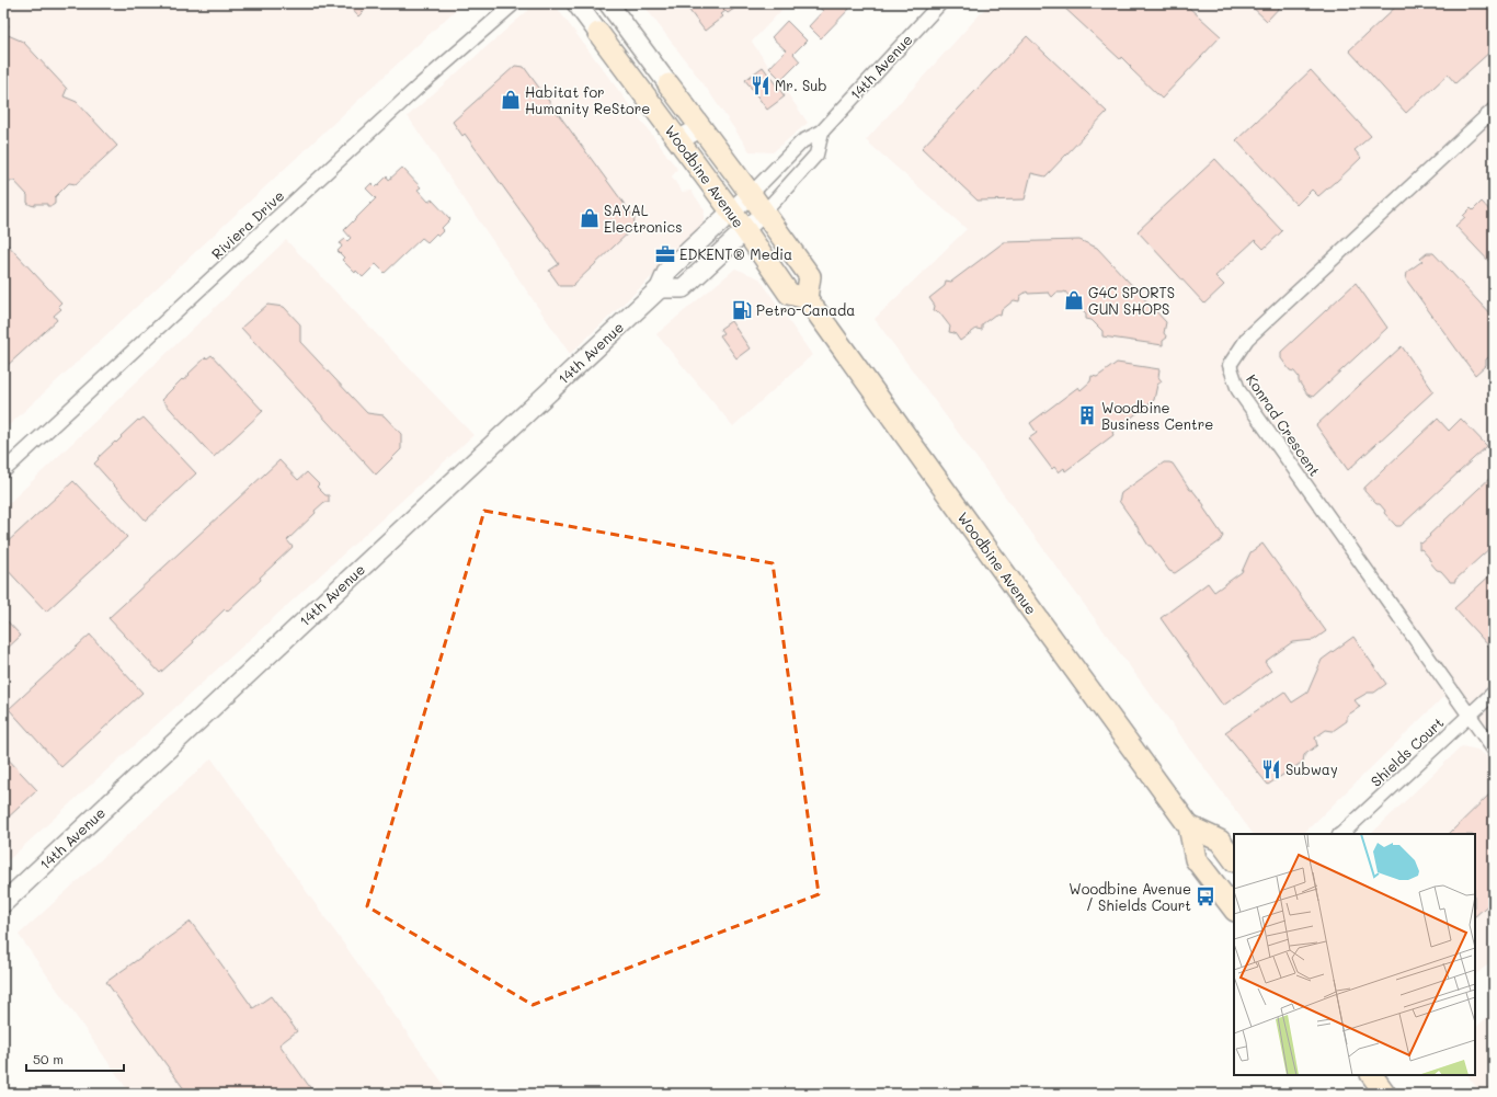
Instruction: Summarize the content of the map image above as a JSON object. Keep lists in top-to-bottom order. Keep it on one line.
{"streets":{"main road":["14th Avenue","Woodbine Avenue"],"street":["Riviera Drive","Konrad Crescent","Shields Court"]},"crossings":[["14th Avenue","Woodbine Avenue"],["Konrad Crescent","Shields Court"]],"places":{"restaurant":["Mr. Sub","Subway"],"shop":["Habitat for Humanity ReStore","SAYAL Electronics","G4C SPORTS GUN SHOPS"],"office":["EDKENT® Media"],"fuel station":["Petro-Canada"],"building":["Woodbine Business Centre"],"bus stop":["Woodbine Avenue / Shields Court"]},"scale_bar":"50 m"}
